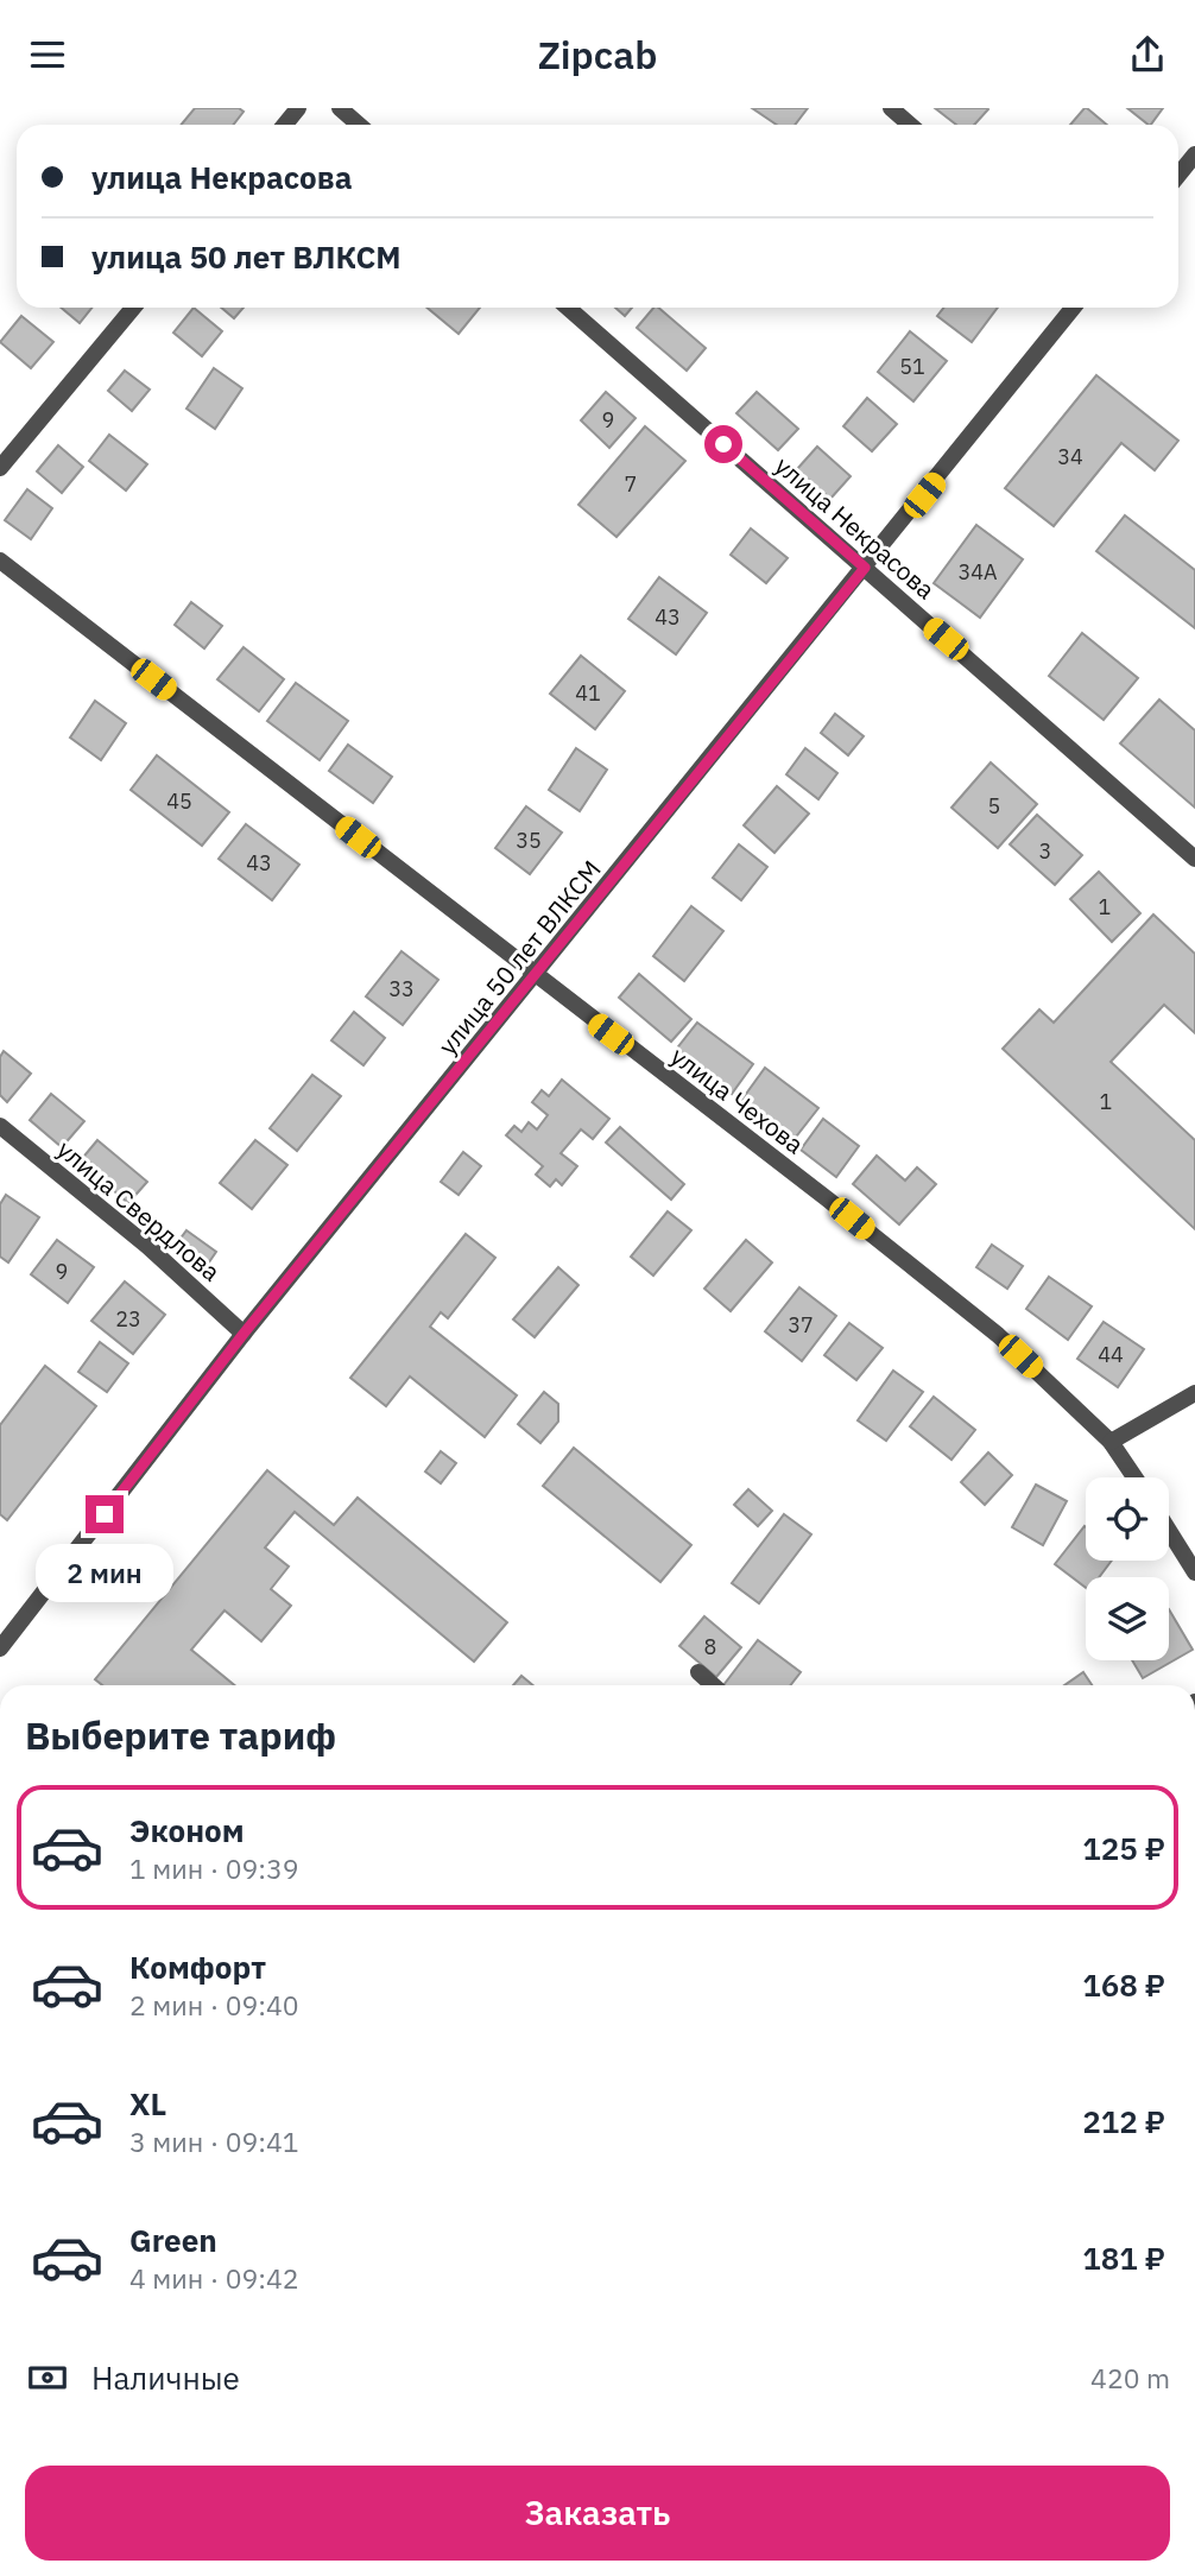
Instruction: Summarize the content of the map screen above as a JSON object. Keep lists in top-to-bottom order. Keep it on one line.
{"streets":{"street":["улица Некрасова","улица 50 лет ВЛКСМ","улица Чехова","улица Свердлова"]},"crossings":[["улица Некрасова","улица 50 лет ВЛКСМ"],["улица 50 лет ВЛКСМ","улица Чехова"],["улица 50 лет ВЛКСМ","улица Свердлова"]],"house_numbers":["51","9","34","7","34А","43","41","45","5","35","3","43","1","33","1","9","23","37","44","8"],"page":{"header":"Zipcab","banner":["улица Некрасова","улица 50 лет ВЛКСМ"],"bubble":"2 мин","heading":"Выберите тариф","list":[{"name":"Эконом","note":"1 мин · 09:39","value":"125 ₽"},{"name":"Комфорт","note":"2 мин · 09:40","value":"168 ₽"},{"name":"XL","note":"3 мин · 09:41","value":"212 ₽"},{"name":"Green","note":"4 мин · 09:42","value":"181 ₽"}],"pay":["Наличные","420 m"],"buttons":"Заказать"}}
